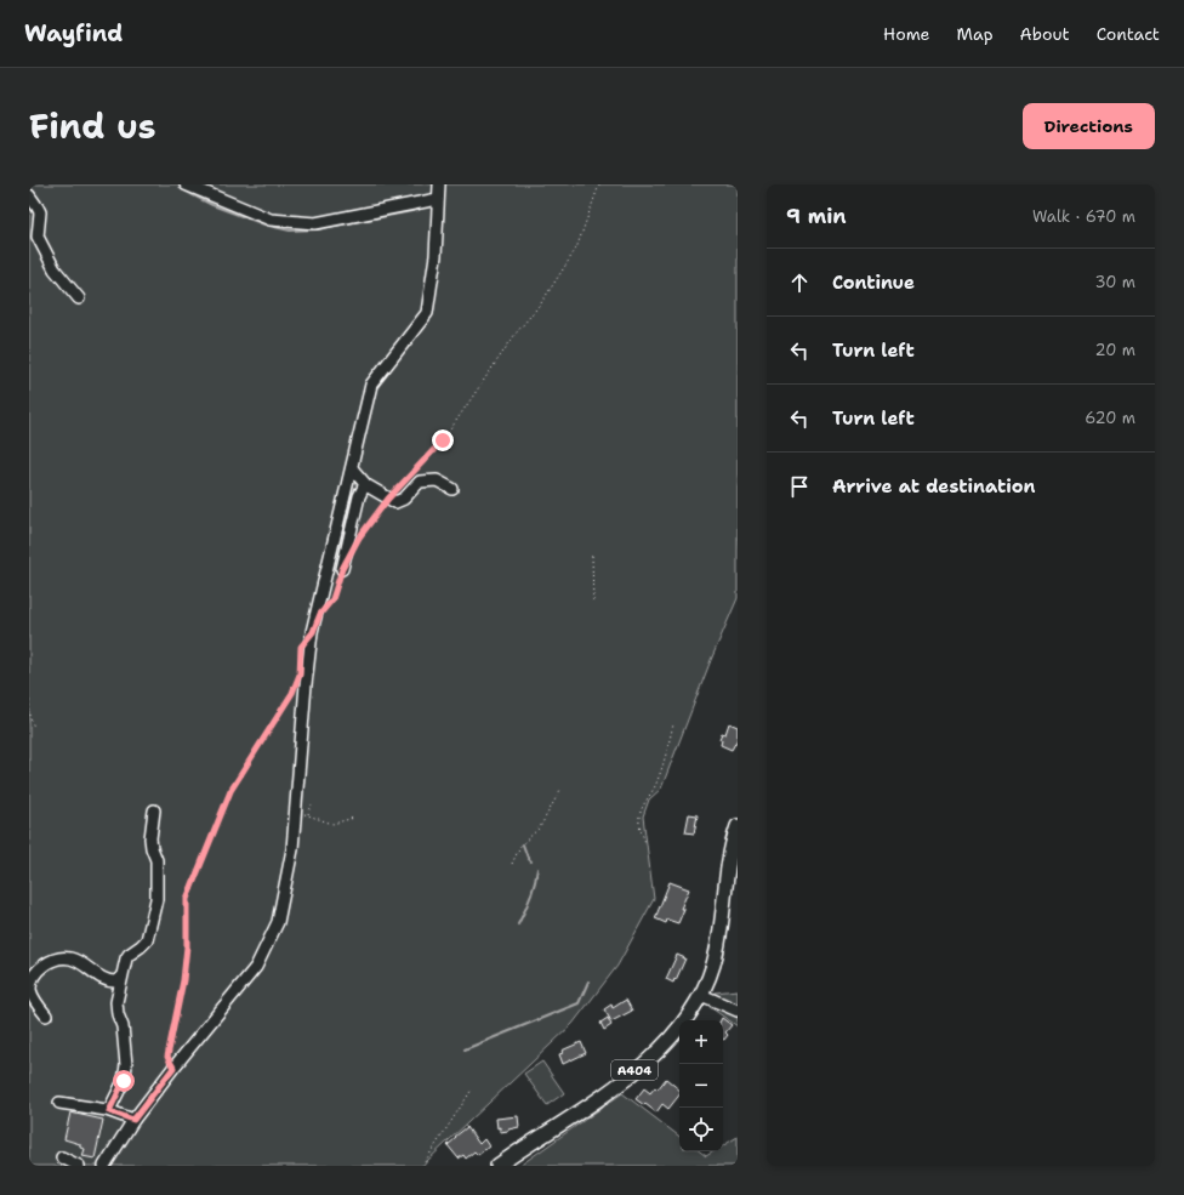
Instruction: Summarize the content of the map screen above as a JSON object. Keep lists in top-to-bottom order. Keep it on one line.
{"streets":{"main road":["A404"]},"page":{"header":"Wayfind","nav":["Home","Map","About","Contact"],"title":"Find us","buttons":"Directions","heading":["9 min","Walk · 670 m"],"list":[["Continue","30 m"],["Turn left","20 m"],["Turn left","620 m"],"Arrive at destination"],"map_buttons":["+","−"]}}
